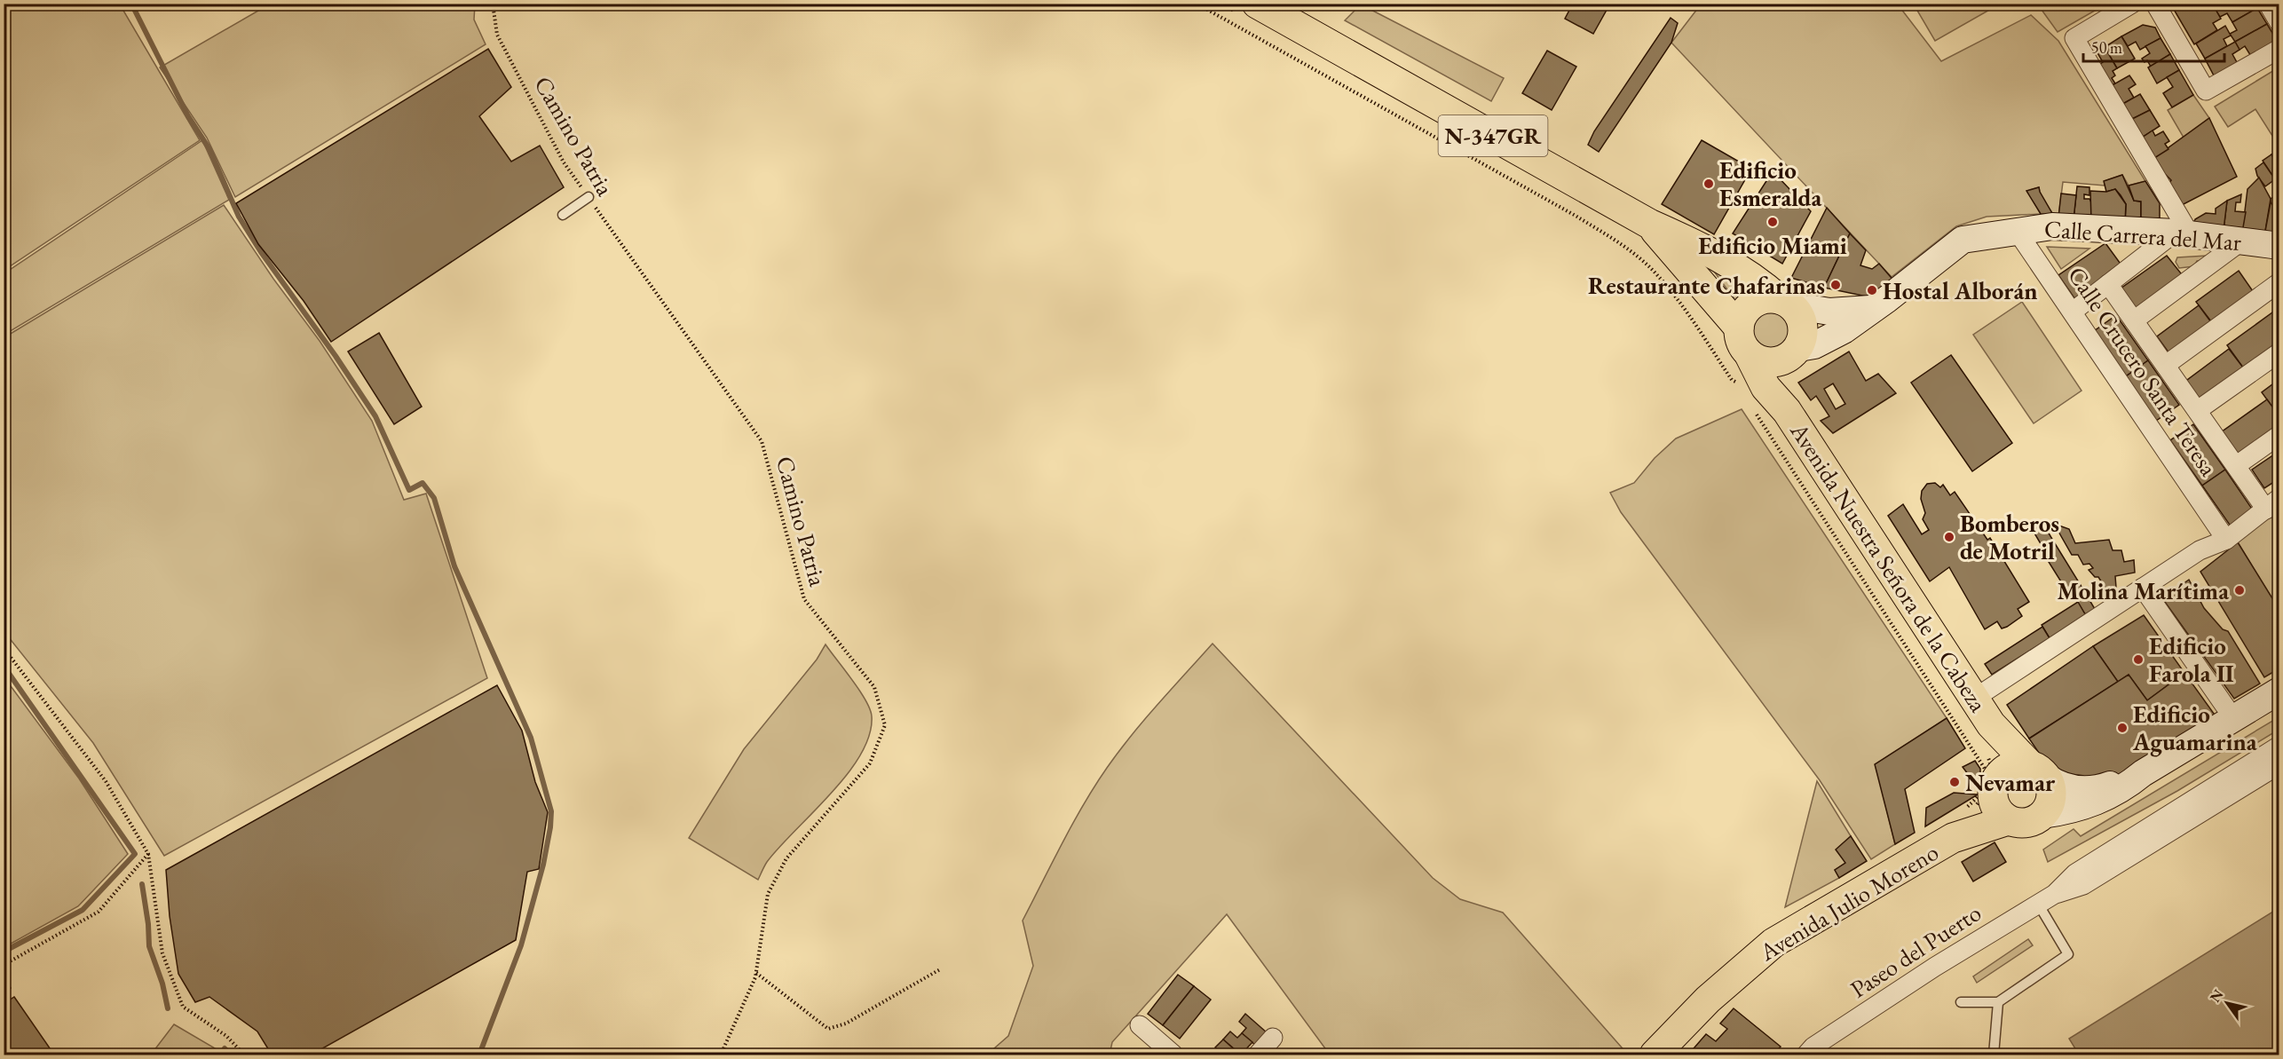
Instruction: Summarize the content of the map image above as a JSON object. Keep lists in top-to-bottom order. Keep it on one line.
{"streets":{"highway":["N-347GR","Avenida Nuestra Señora de la Cabeza","Avenida Julio Moreno"],"street":["Calle Carrera del Mar","Calle Crucero Santa Teresa","Paseo del Puerto"],"path":["Camino Patria"]},"crossings":[["N-347GR","Calle Carrera del Mar"],["N-347GR","Avenida Nuestra Señora de la Cabeza"],["Calle Carrera del Mar","Calle Crucero Santa Teresa"],["Calle Carrera del Mar","Avenida Nuestra Señora de la Cabeza"],["Avenida Nuestra Señora de la Cabeza","Avenida Julio Moreno"]],"places":["Edificio Esmeralda","Edificio Miami","Restaurante Chafarinas","Hostal Alborán","Bomberos de Motril","Molina Marítima","Edificio Farola II","Edificio Aguamarina","Nevamar"],"scale_bar":"50 m","north":"top left"}
